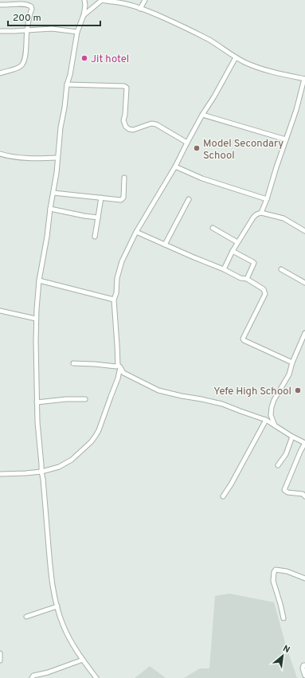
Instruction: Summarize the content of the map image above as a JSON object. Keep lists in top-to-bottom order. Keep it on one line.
{"places":["Jit hotel","Model Secondary School","Yefe High School"],"scale_bar":"200 m","north":"top right"}
